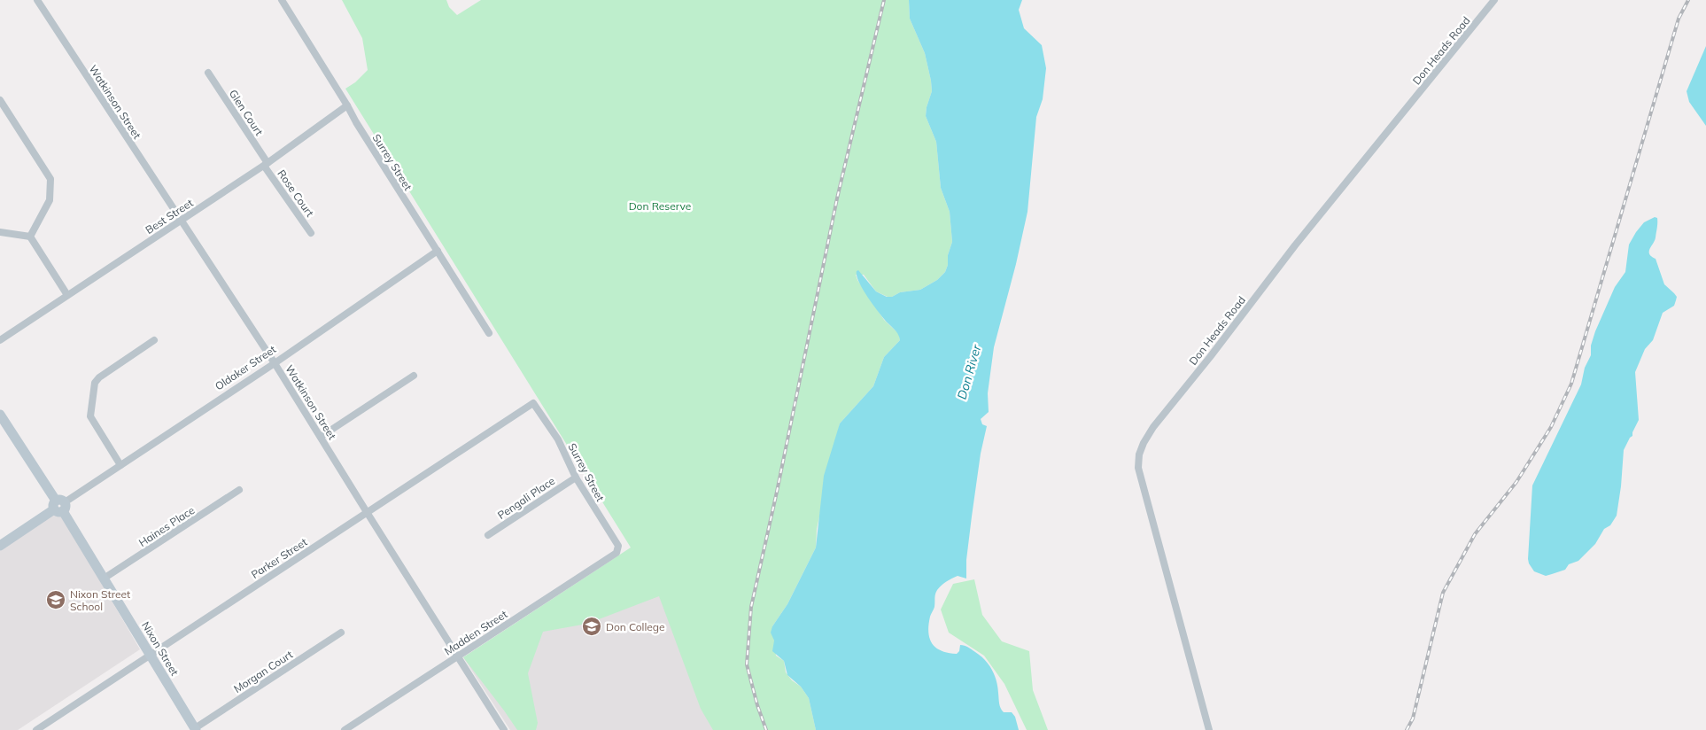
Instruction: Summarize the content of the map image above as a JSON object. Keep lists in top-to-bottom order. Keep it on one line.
{"streets":{"street":["Don Heads Road","Watkinson Street","Glen Court","Surrey Street","Rose Court","Best Street","Oldaker Street","Pengali Place","Haines Place","Parker Street","Madden Street","Nixon Street","Morgan Court"]},"crossings":[["Watkinson Street","Best Street"],["Watkinson Street","Oldaker Street"],["Watkinson Street","Parker Street"],["Watkinson Street","Madden Street"],["Glen Court","Rose Court"],["Glen Court","Best Street"],["Surrey Street","Best Street"],["Surrey Street","Oldaker Street"],["Surrey Street","Pengali Place"],["Surrey Street","Parker Street"],["Surrey Street","Madden Street"],["Rose Court","Best Street"],["Oldaker Street","Nixon Street"],["Haines Place","Nixon Street"],["Parker Street","Nixon Street"],["Nixon Street","Morgan Court"]],"water":["Don River"],"parks":["Don Reserve"],"places":{"school or university":["Nixon Street School","Don College"]}}
